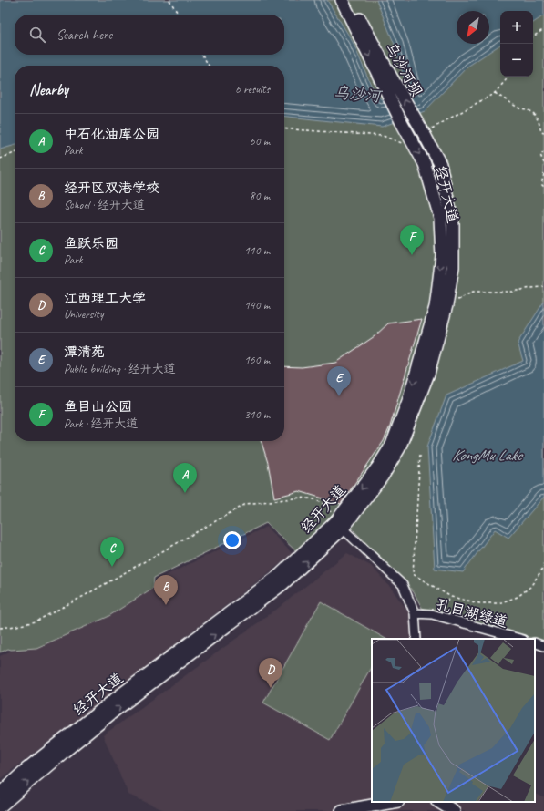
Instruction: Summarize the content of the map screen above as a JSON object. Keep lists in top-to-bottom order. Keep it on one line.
{"streets":{"main road":["乌沙河坝","经开大道"],"street":["孔目湖绿道"]},"crossings":[["乌沙河坝","经开大道"]],"water":["乌沙河","KongMu Lake"],"north":"bottom left","page":{"map_buttons":["+","−"],"search":"Search here","heading":["Nearby","6 results"],"list":[{"mark":"A","name":"中石化油库公园","note":"Park","value":"60 m"},{"mark":"B","name":"经开区双港学校","note":"School · 经开大道","value":"80 m"},{"mark":"C","name":"鱼跃乐园","note":"Park","value":"110 m"},{"mark":"D","name":"江西理工大学","note":"University","value":"140 m"},{"mark":"E","name":"潭清苑","note":"Public building · 经开大道","value":"160 m"},{"mark":"F","name":"鱼目山公园","note":"Park · 经开大道","value":"310 m"}],"pins":["F","E","A","C","B","D"]}}
